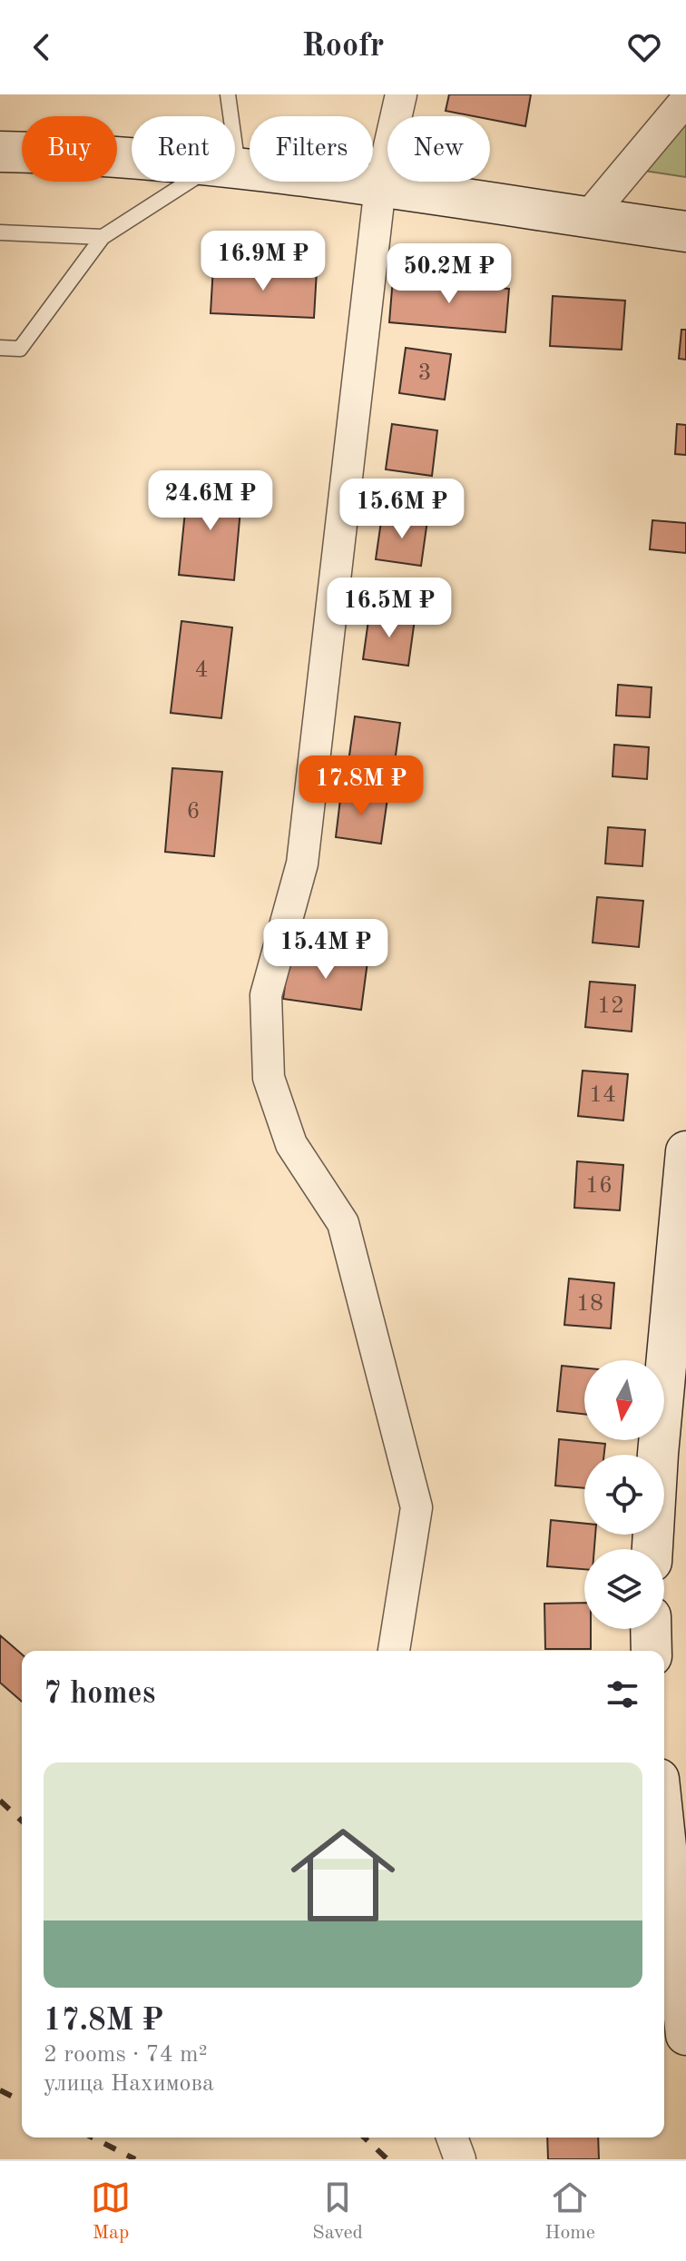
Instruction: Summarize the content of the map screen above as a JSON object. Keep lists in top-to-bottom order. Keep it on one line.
{"house_numbers":["3","4","6","12","14","16","18"],"north":"bottom","page":{"header":"Roofr","chip":["Buy","Rent","Filters","New"],"price":["16.9M ₽","50.2M ₽","24.6M ₽","15.6M ₽","16.5M ₽","17.8M ₽","15.4M ₽"],"heading":"7 homes","list":[{"name":"17.8M ₽","note":"2 rooms · 74 m² · улица Нахимова"}],"tabs":["Map","Saved","Home"]}}
